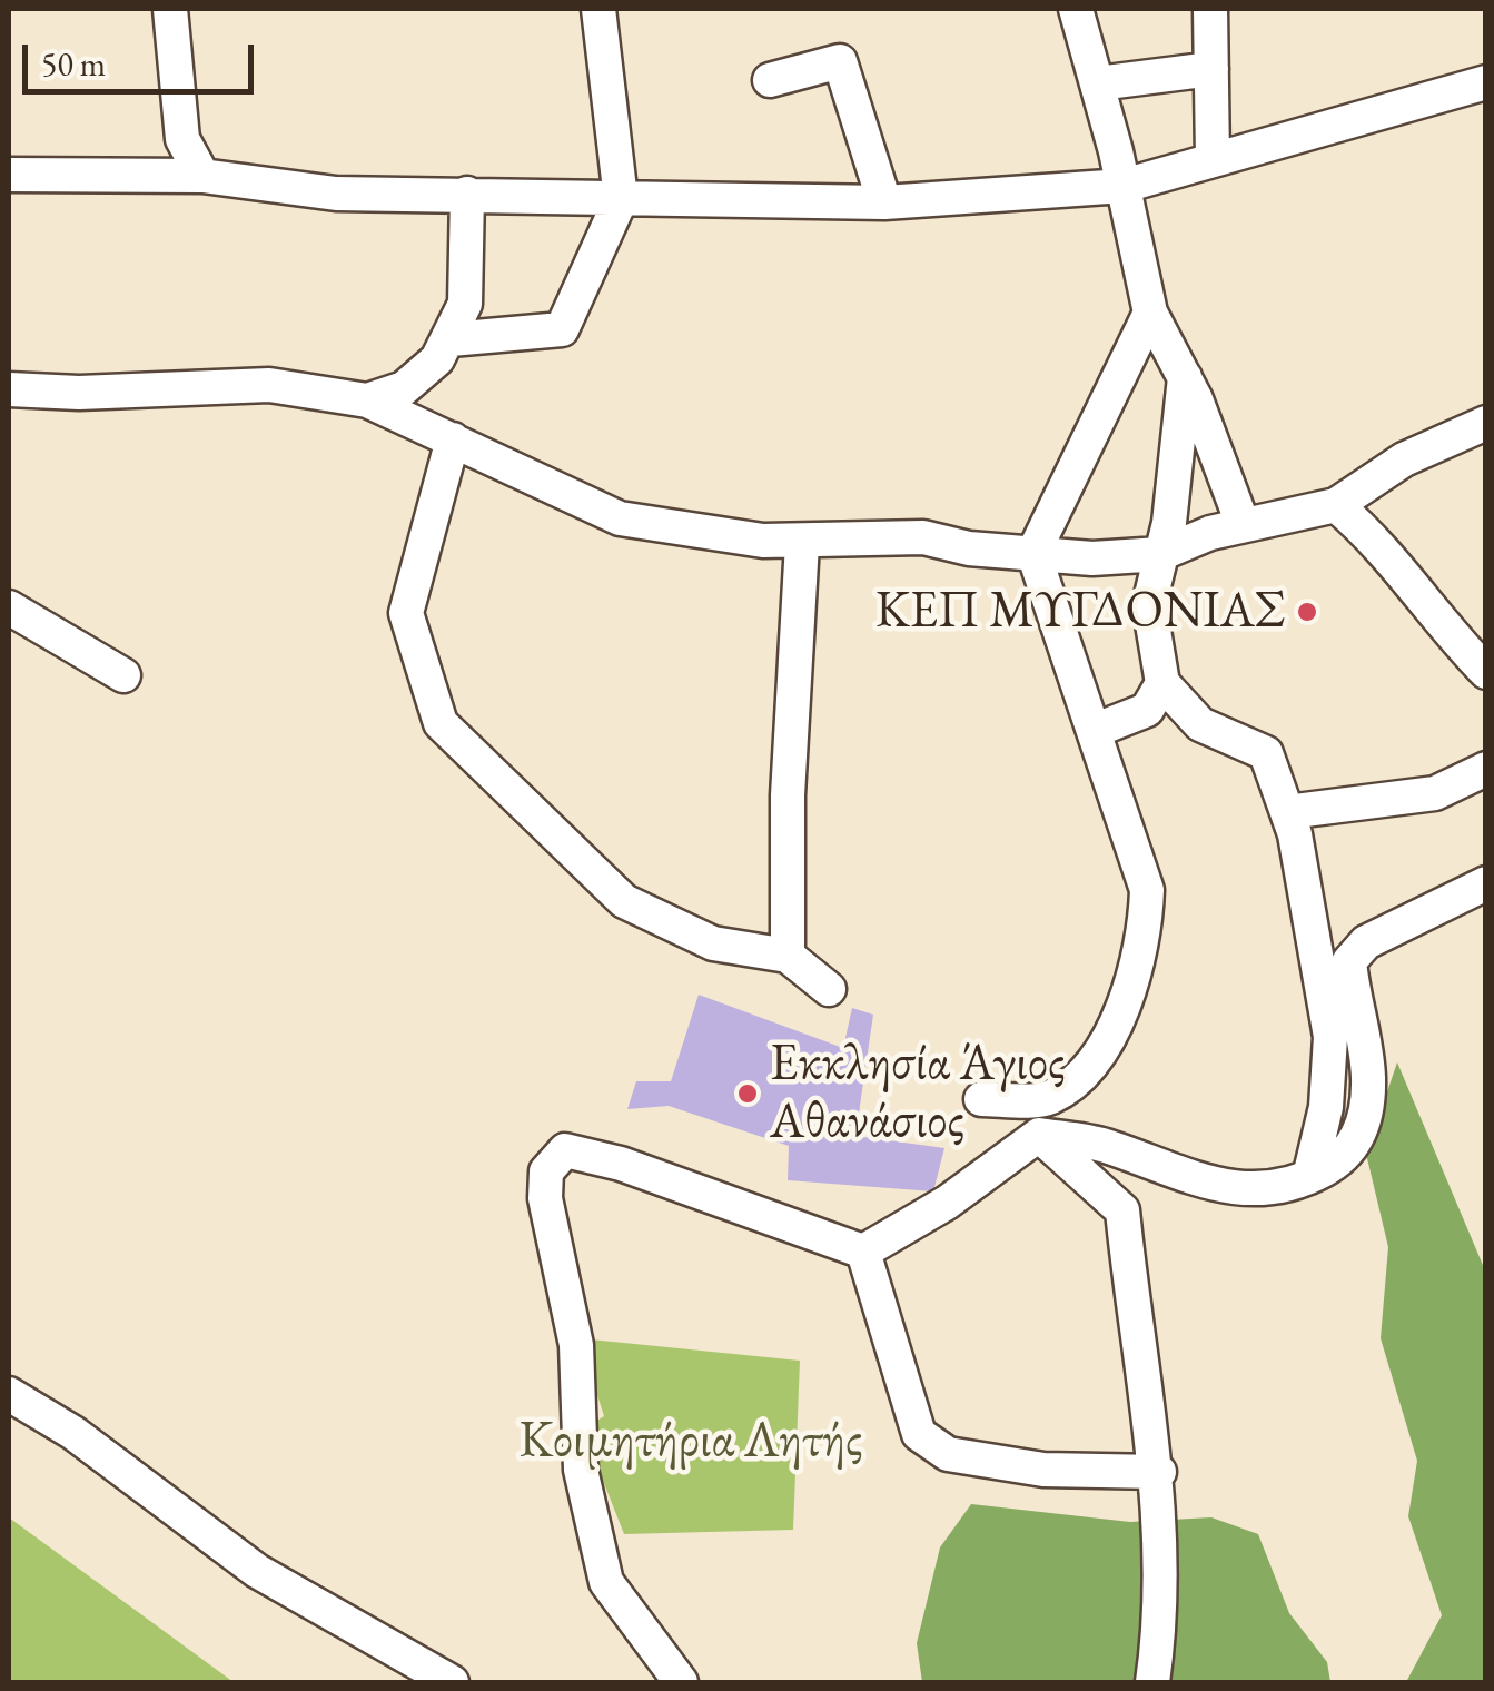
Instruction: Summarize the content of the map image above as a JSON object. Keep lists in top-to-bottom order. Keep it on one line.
{"parks":["Κοιμητήρια Λητής"],"places":["ΚΕΠ ΜΥΓΔΟΝΙΑΣ","Εκκλησία Άγιος Αθανάσιος"],"scale_bar":"50 m"}
